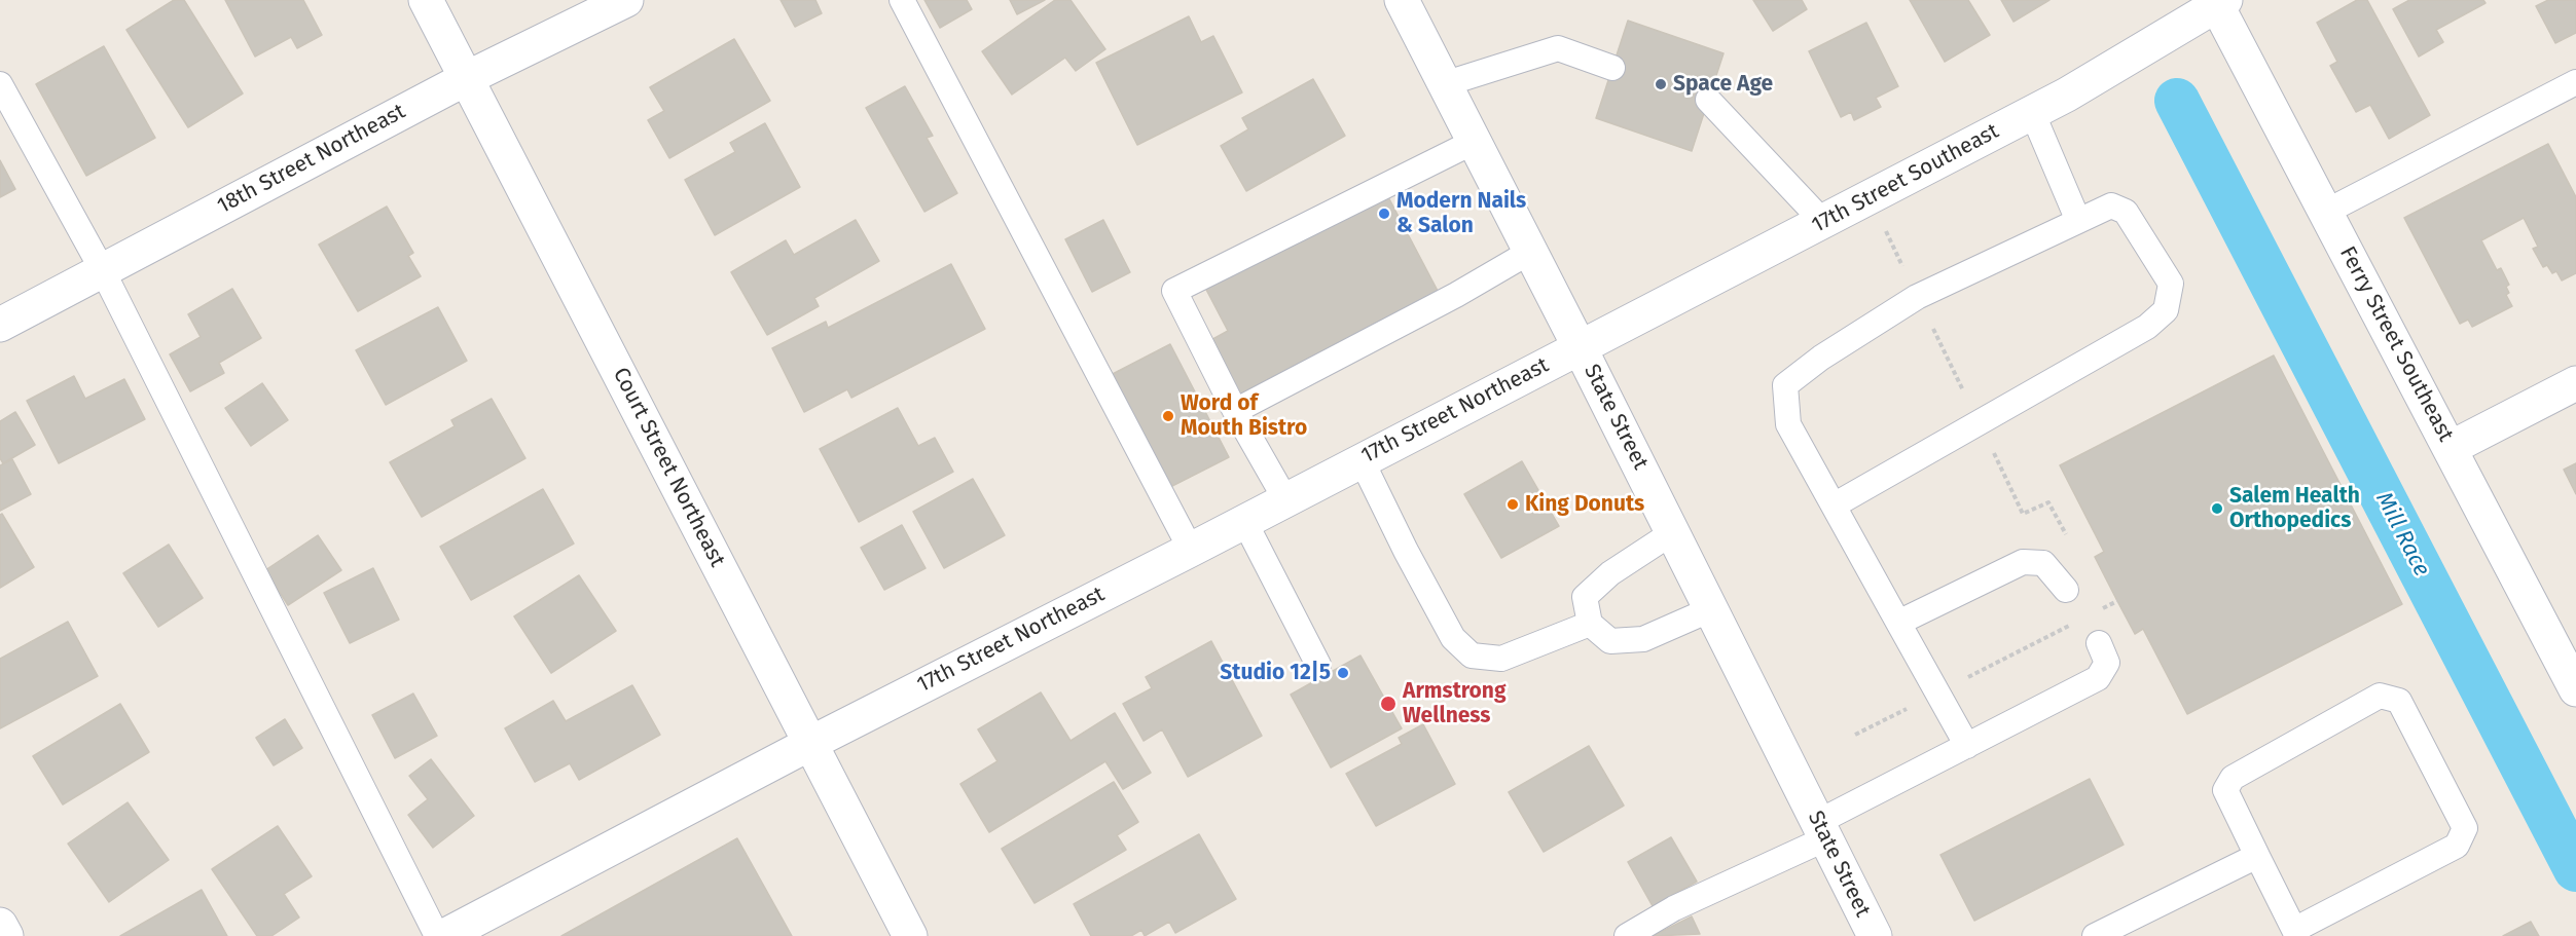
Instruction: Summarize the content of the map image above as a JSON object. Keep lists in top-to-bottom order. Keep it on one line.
{"streets":{"main road":["18th Street Northeast","17th Street Southeast","Ferry Street Southeast","17th Street Northeast","State Street","Court Street Northeast"]},"crossings":[["18th Street Northeast","Court Street Northeast"],["17th Street Southeast","Ferry Street Southeast"],["17th Street Southeast","17th Street Northeast"],["17th Street Southeast","State Street"],["17th Street Northeast","State Street"],["17th Street Northeast","Court Street Northeast"]],"water":["Mill Race"],"places":["Space Age","Modern Nails & Salon","Word of Mouth Bistro","King Donuts","Salem Health Orthopedics","Studio 12|5","Armstrong Wellness"]}
